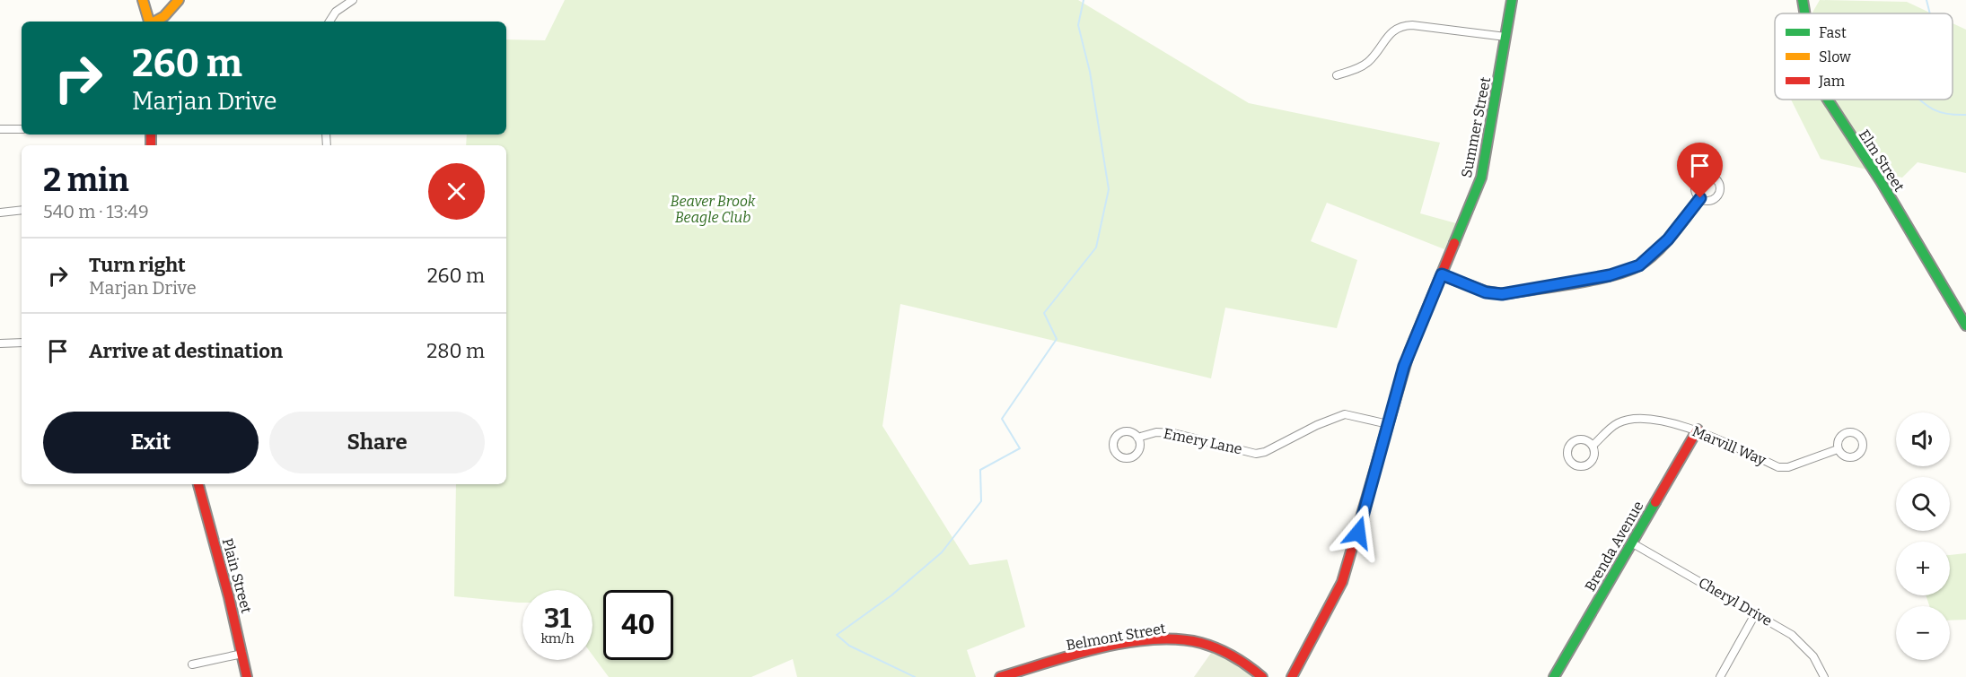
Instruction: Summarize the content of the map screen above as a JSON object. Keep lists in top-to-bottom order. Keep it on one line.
{"streets":{"street":["Summer Street","Elm Street","Emery Lane","Marvill Way","Brenda Avenue","Plain Street","Cheryl Drive","Belmont Street"]},"crossings":[["Summer Street","Emery Lane"],["Marvill Way","Brenda Avenue"],["Brenda Avenue","Cheryl Drive"]],"parks":["Beaver Brook Beagle Club"],"legend":["Fast","Slow","Jam"],"page":{"turn":["260 m","Marjan Drive"],"heading":["2 min","540 m · 13:49"],"list":[{"name":"Turn right","note":"Marjan Drive","value":"260 m"},{"name":"Arrive at destination","value":"280 m"}],"buttons":["Exit","Share"],"map_buttons":["+","−"],"speed":"31 km/h","limit":"40"}}
